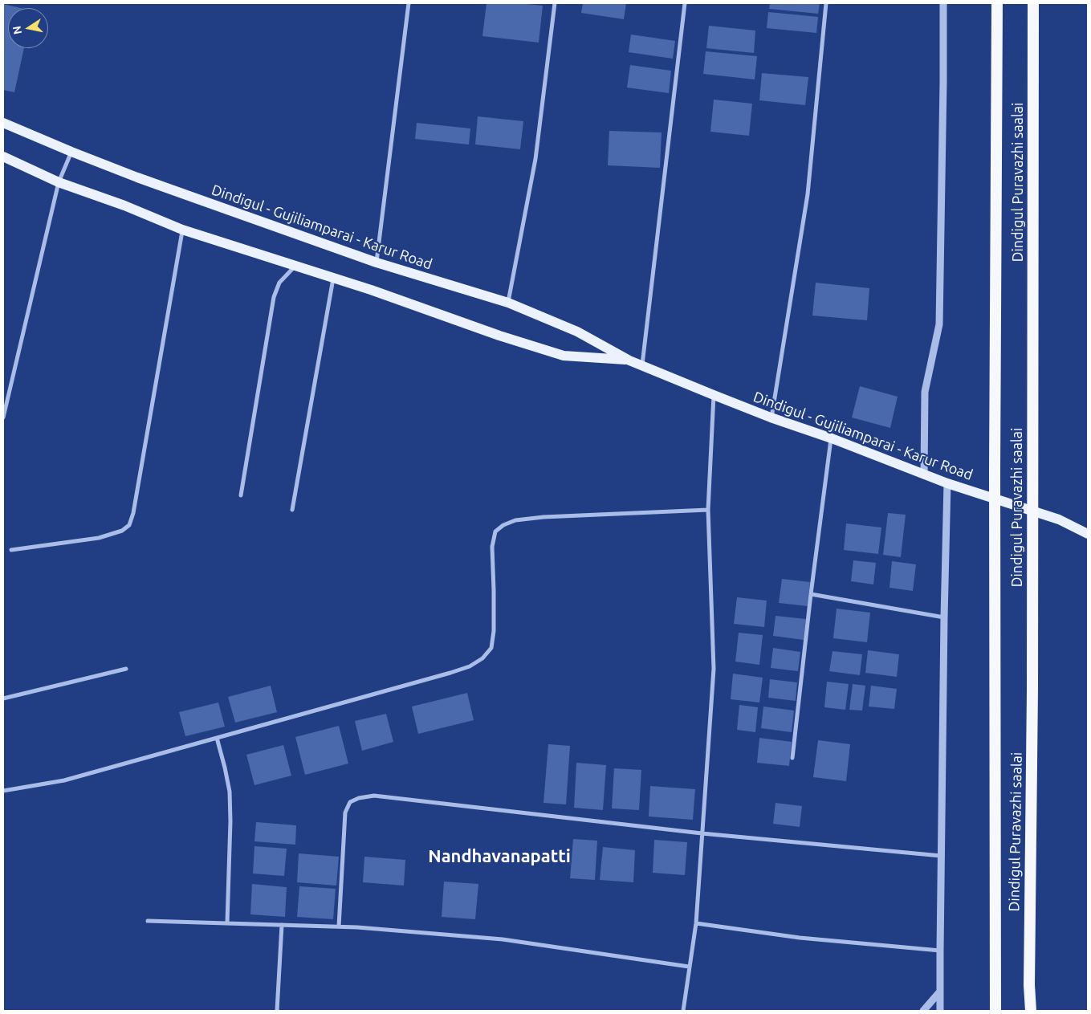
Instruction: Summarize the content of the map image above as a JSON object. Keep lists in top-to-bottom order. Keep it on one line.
{"streets":{"highway":["Dindigul Puravazhi saalai"],"main road":["Dindigul - Gujiliamparai - Karur Road"]},"districts":["Nandhavanapatti"],"north":"left"}
